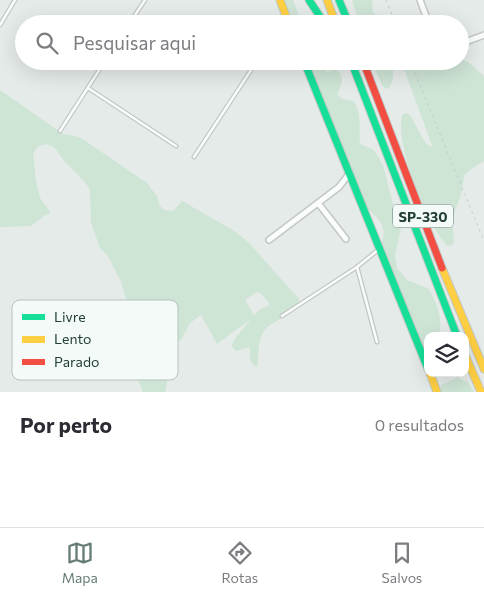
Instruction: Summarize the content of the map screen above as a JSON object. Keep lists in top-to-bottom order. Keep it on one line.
{"streets":{"main road":["SP-330"]},"legend":["Livre","Lento","Parado"],"page":{"search":"Pesquisar aqui","heading":["Por perto","0 resultados"],"nav":["Mapa","Rotas","Salvos"]}}
